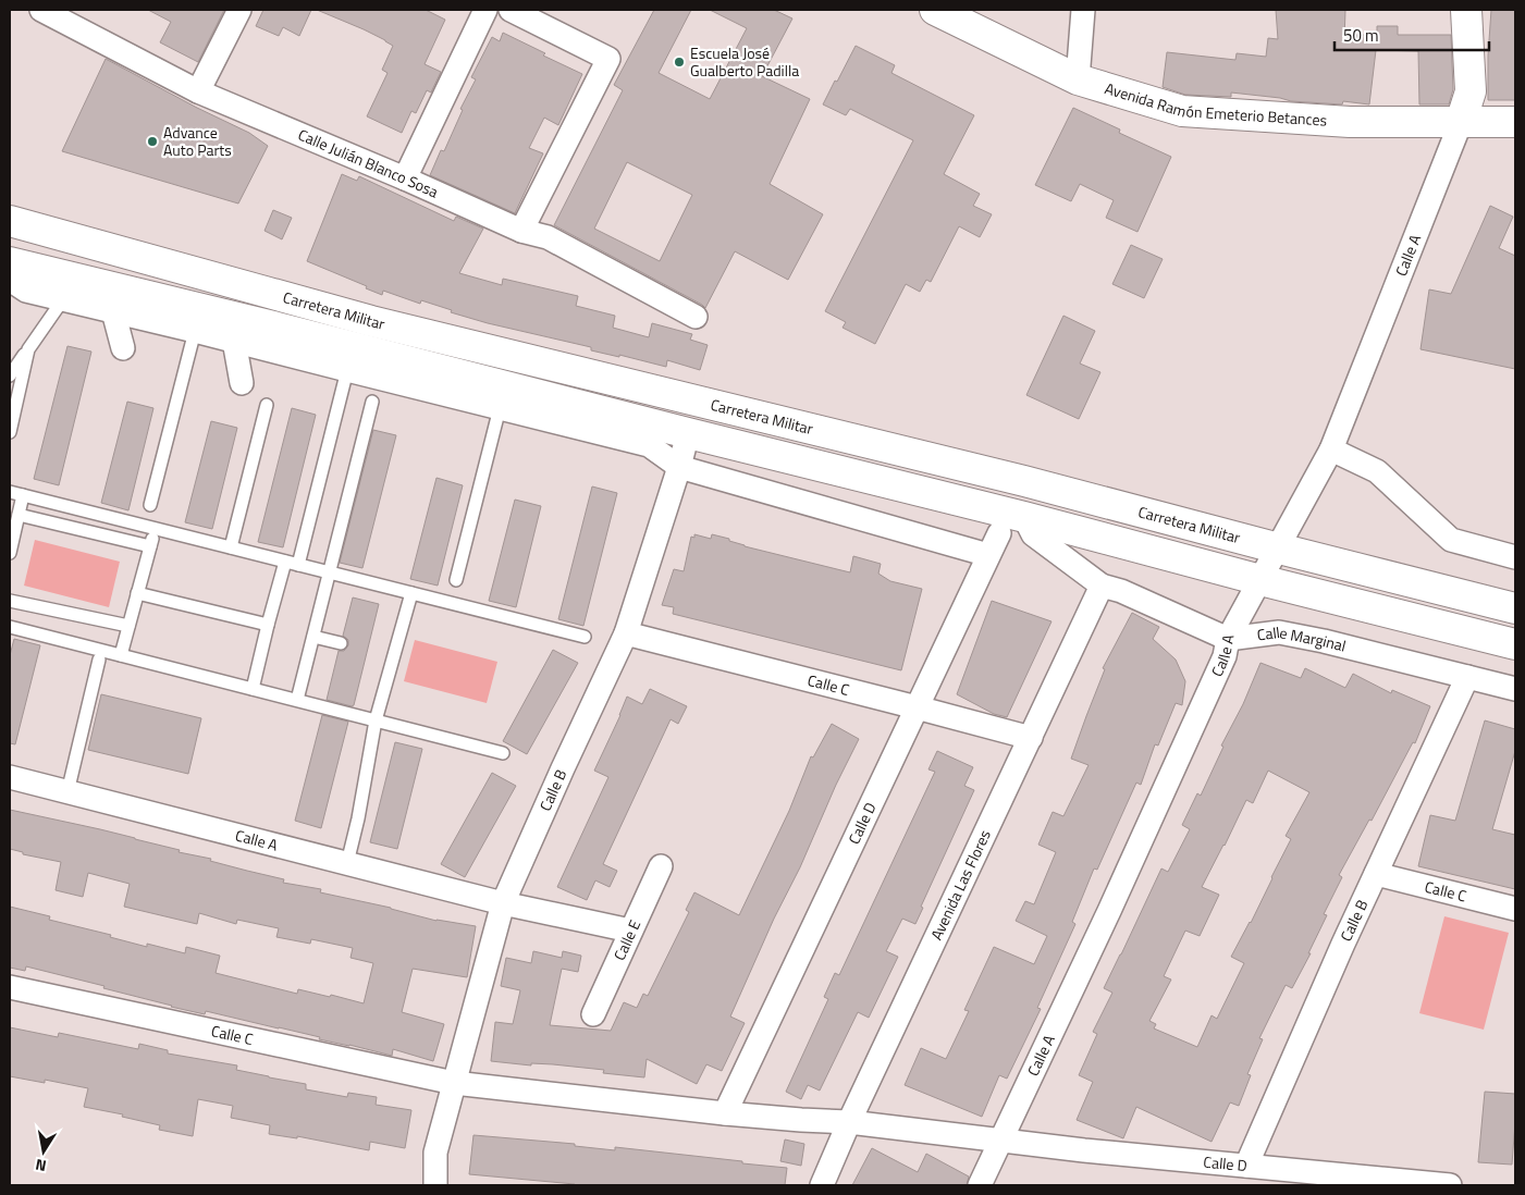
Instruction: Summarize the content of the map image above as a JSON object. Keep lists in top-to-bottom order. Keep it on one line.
{"streets":{"main road":["Avenida Ramón Emeterio Betances","Carretera Militar"],"street":["Calle Julián Blanco Sosa","Calle A","Calle Marginal","Calle C","Calle B","Calle D","Avenida Las Flores","Calle E"]},"crossings":[["Avenida Ramón Emeterio Betances","Calle A"],["Calle A","Carretera Militar"],["Calle A","Calle Marginal"],["Calle A","Calle B"],["Calle A","Calle D"],["Calle A","Calle E"],["Carretera Militar","Calle B"],["Calle Marginal","Calle B"],["Calle C","Calle B"],["Calle C","Calle D"],["Calle C","Avenida Las Flores"],["Calle B","Calle D"],["Calle D","Avenida Las Flores"]],"places":["Escuela José Gualberto Padilla","Advance Auto Parts"],"scale_bar":"50 m","north":"bottom"}
